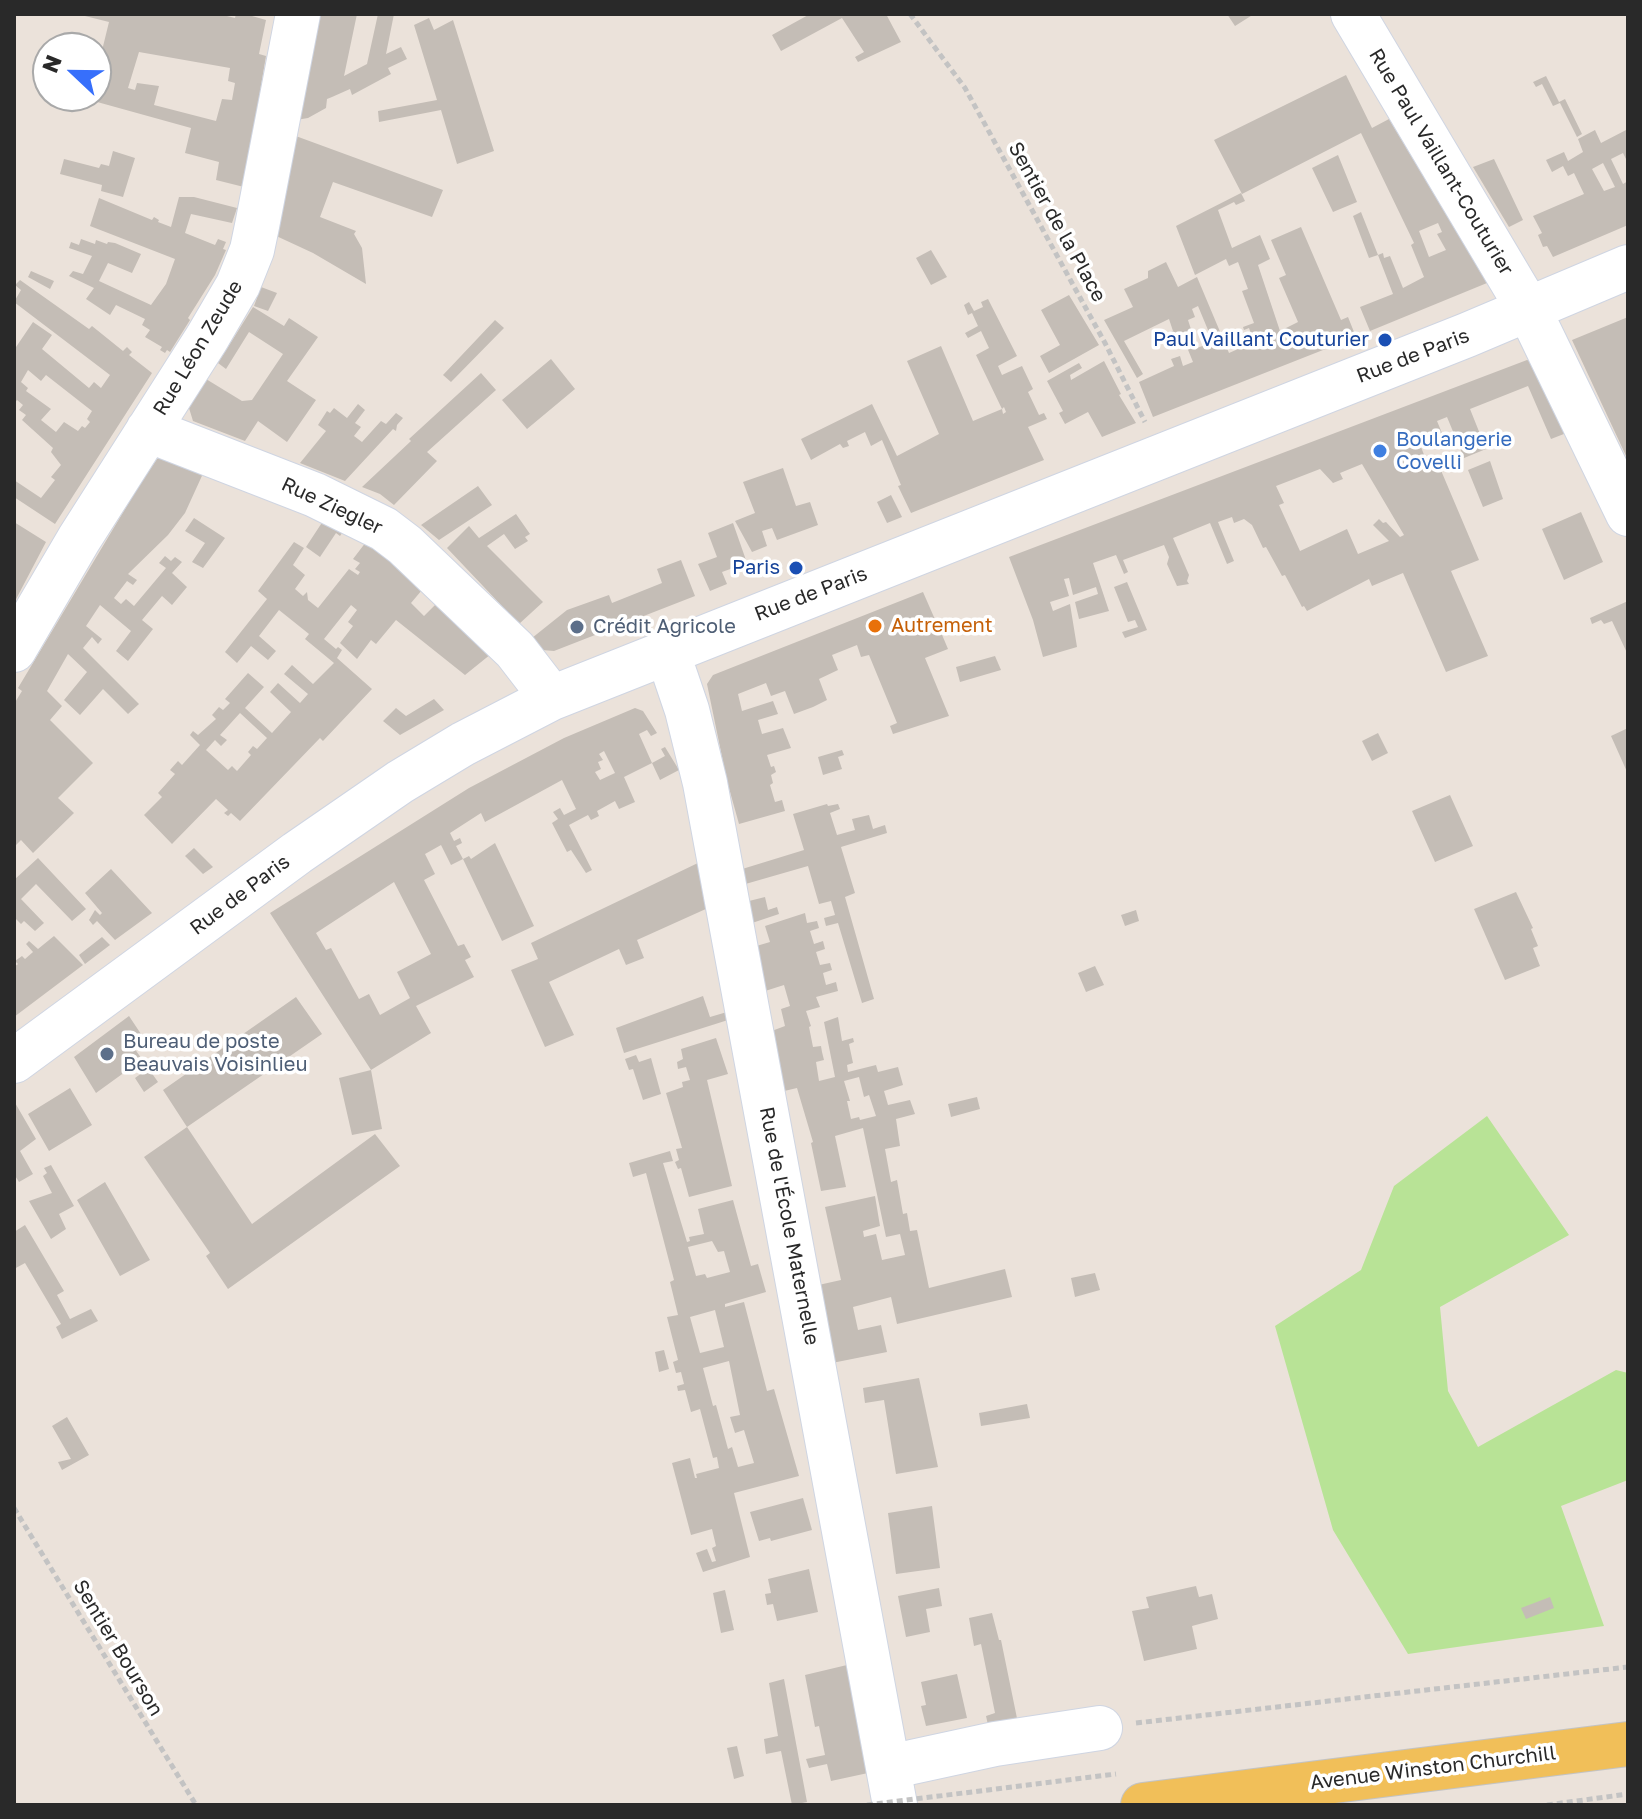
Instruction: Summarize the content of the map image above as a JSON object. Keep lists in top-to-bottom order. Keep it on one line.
{"streets":{"main road":["Avenue Winston Churchill"],"street":["Rue Paul Vaillant-Couturier","Rue Léon Zeude","Rue de Paris","Rue Ziegler","Rue de l'École Maternelle"],"path":["Sentier de la Place","Sentier Bourson"]},"crossings":[["Rue Paul Vaillant-Couturier","Rue de Paris"],["Sentier de la Place","Rue de Paris"],["Rue Léon Zeude","Rue Ziegler"],["Rue de Paris","Rue Ziegler"],["Rue de Paris","Rue de l'École Maternelle"]],"places":["Paul Vaillant Couturier","Boulangerie Covelli","Paris","Autrement","Crédit Agricole","Bureau de poste Beauvais Voisinlieu"],"north":"left"}
